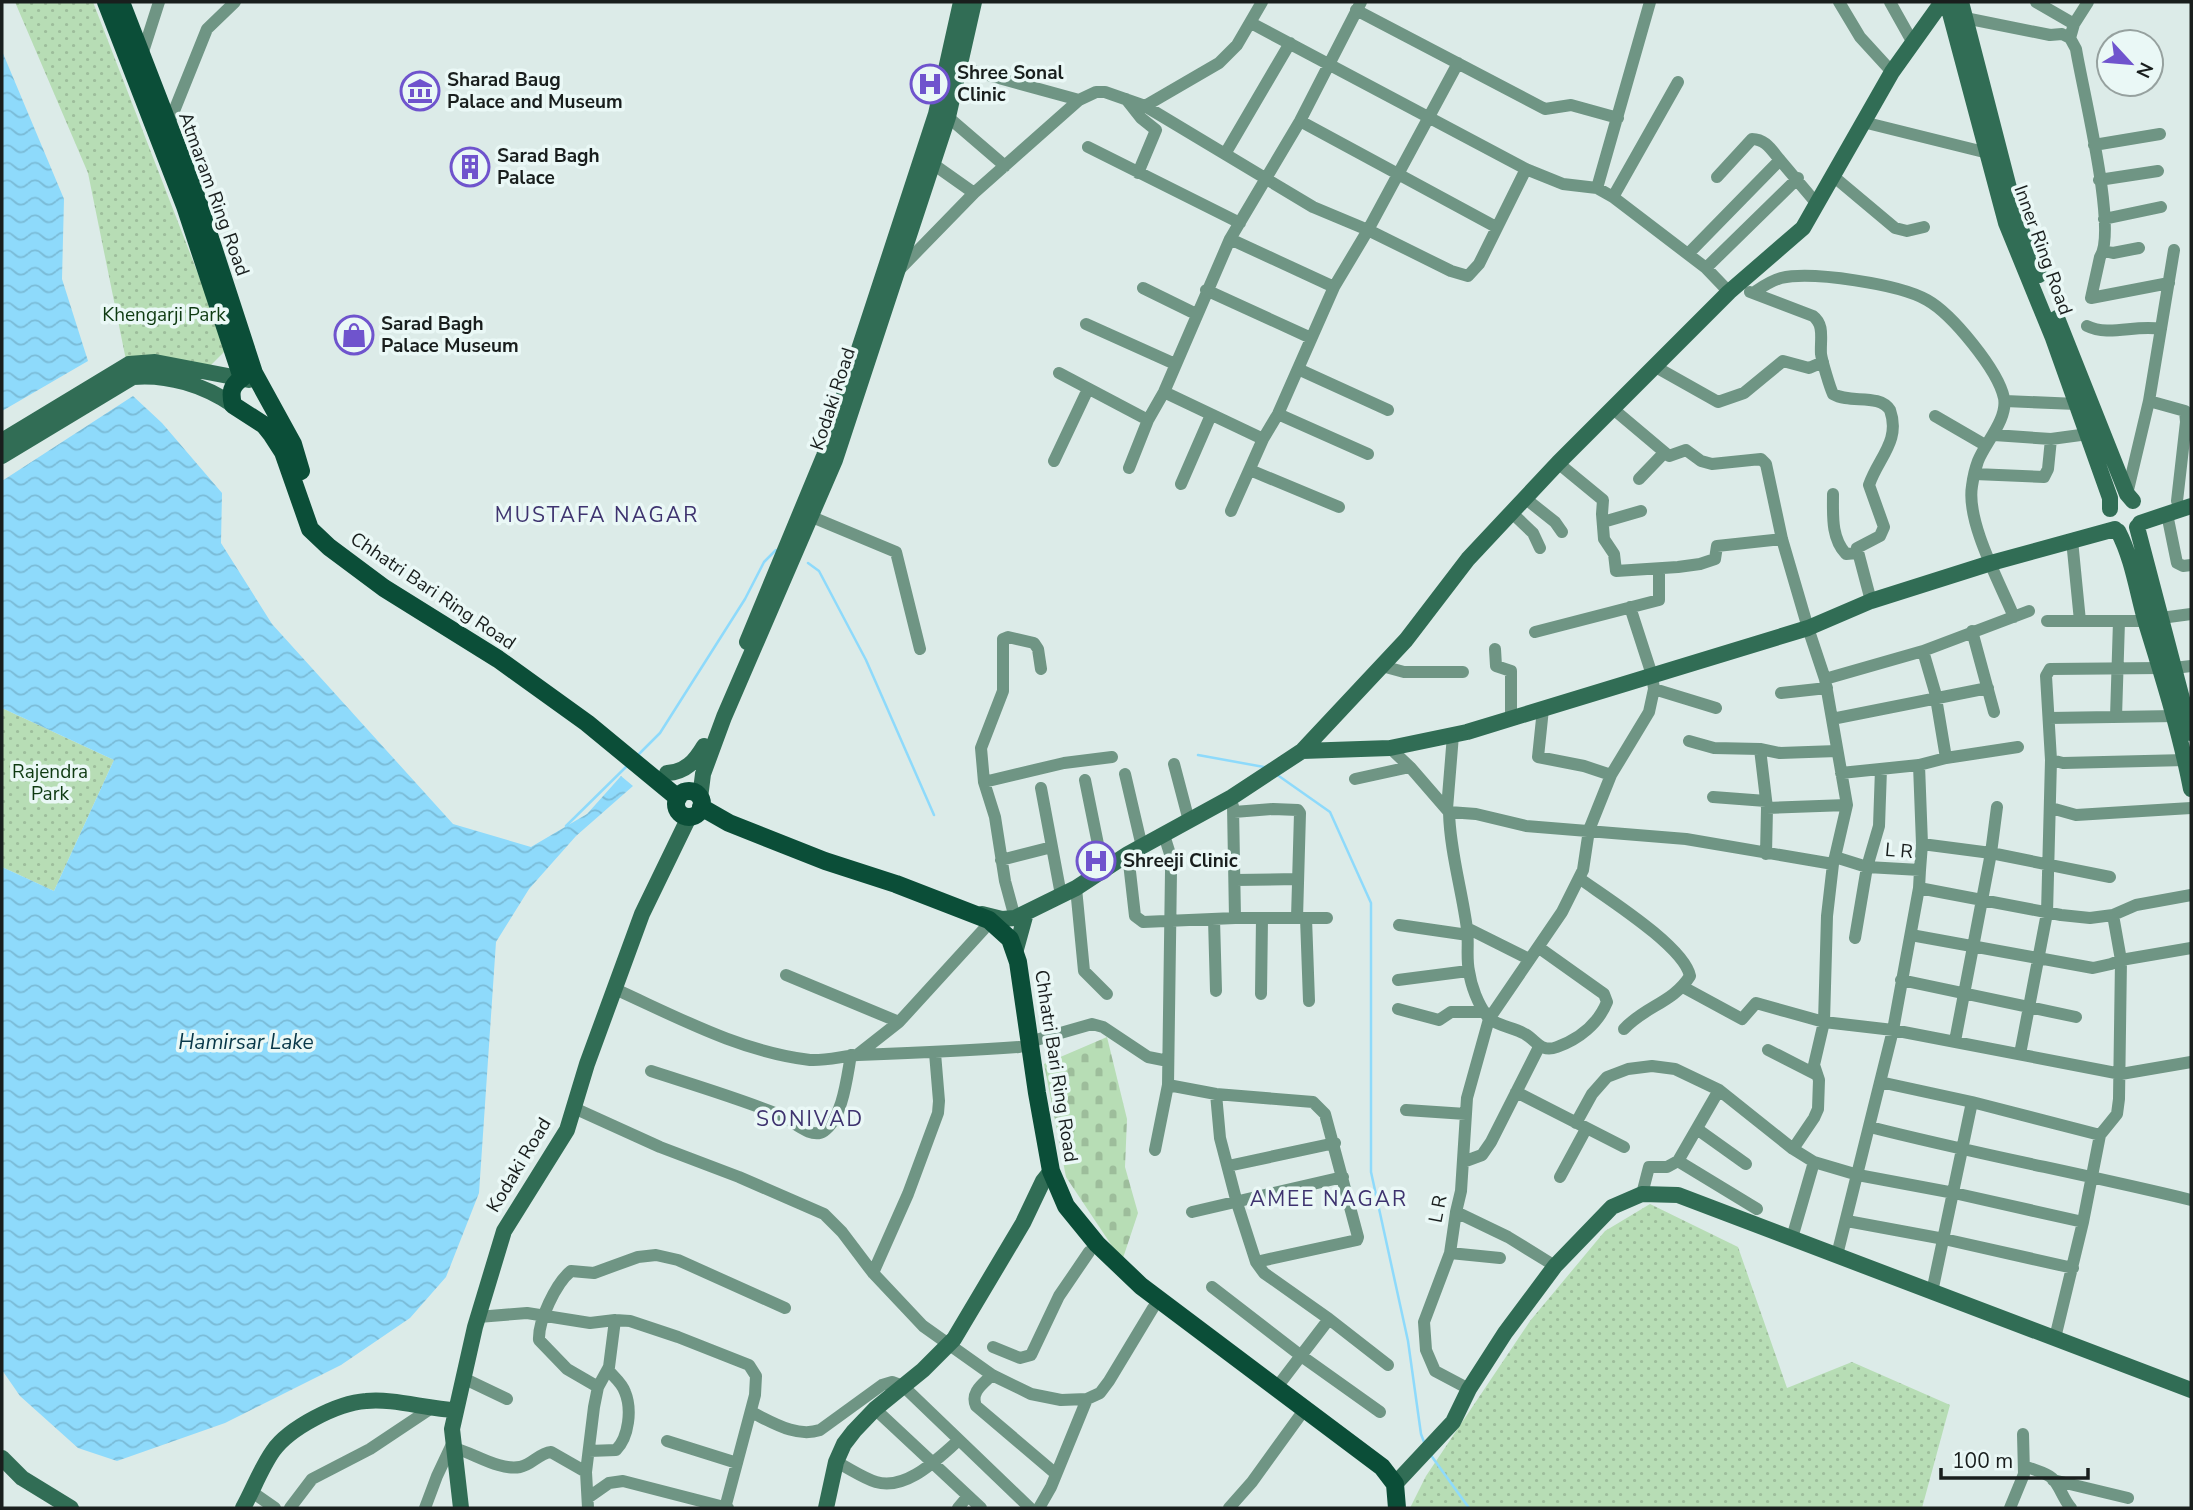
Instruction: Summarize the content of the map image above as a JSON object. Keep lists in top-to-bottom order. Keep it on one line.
{"streets":{"main road":["Atmaram Ring Road","Chhatri Bari Ring Road"],"street":["Inner Ring Road","Kodaki Road","L R"]},"crossings":[["Atmaram Ring Road","Chhatri Bari Ring Road"],["Kodaki Road","Chhatri Bari Ring Road"]],"districts":["MUSTAFA NAGAR","SONIVAD","AMEE NAGAR"],"water":["Hamirsar Lake"],"parks":["Khengarji Park","Rajendra Park"],"places":{"hospital":["Shree Sonal Clinic","Shreeji Clinic"],"museum":["Sharad Baug Palace and Museum"],"building":["Sarad Bagh Palace"],"shop":["Sarad Bagh Palace Museum"]},"scale_bar":"100 m","north":"bottom right"}
